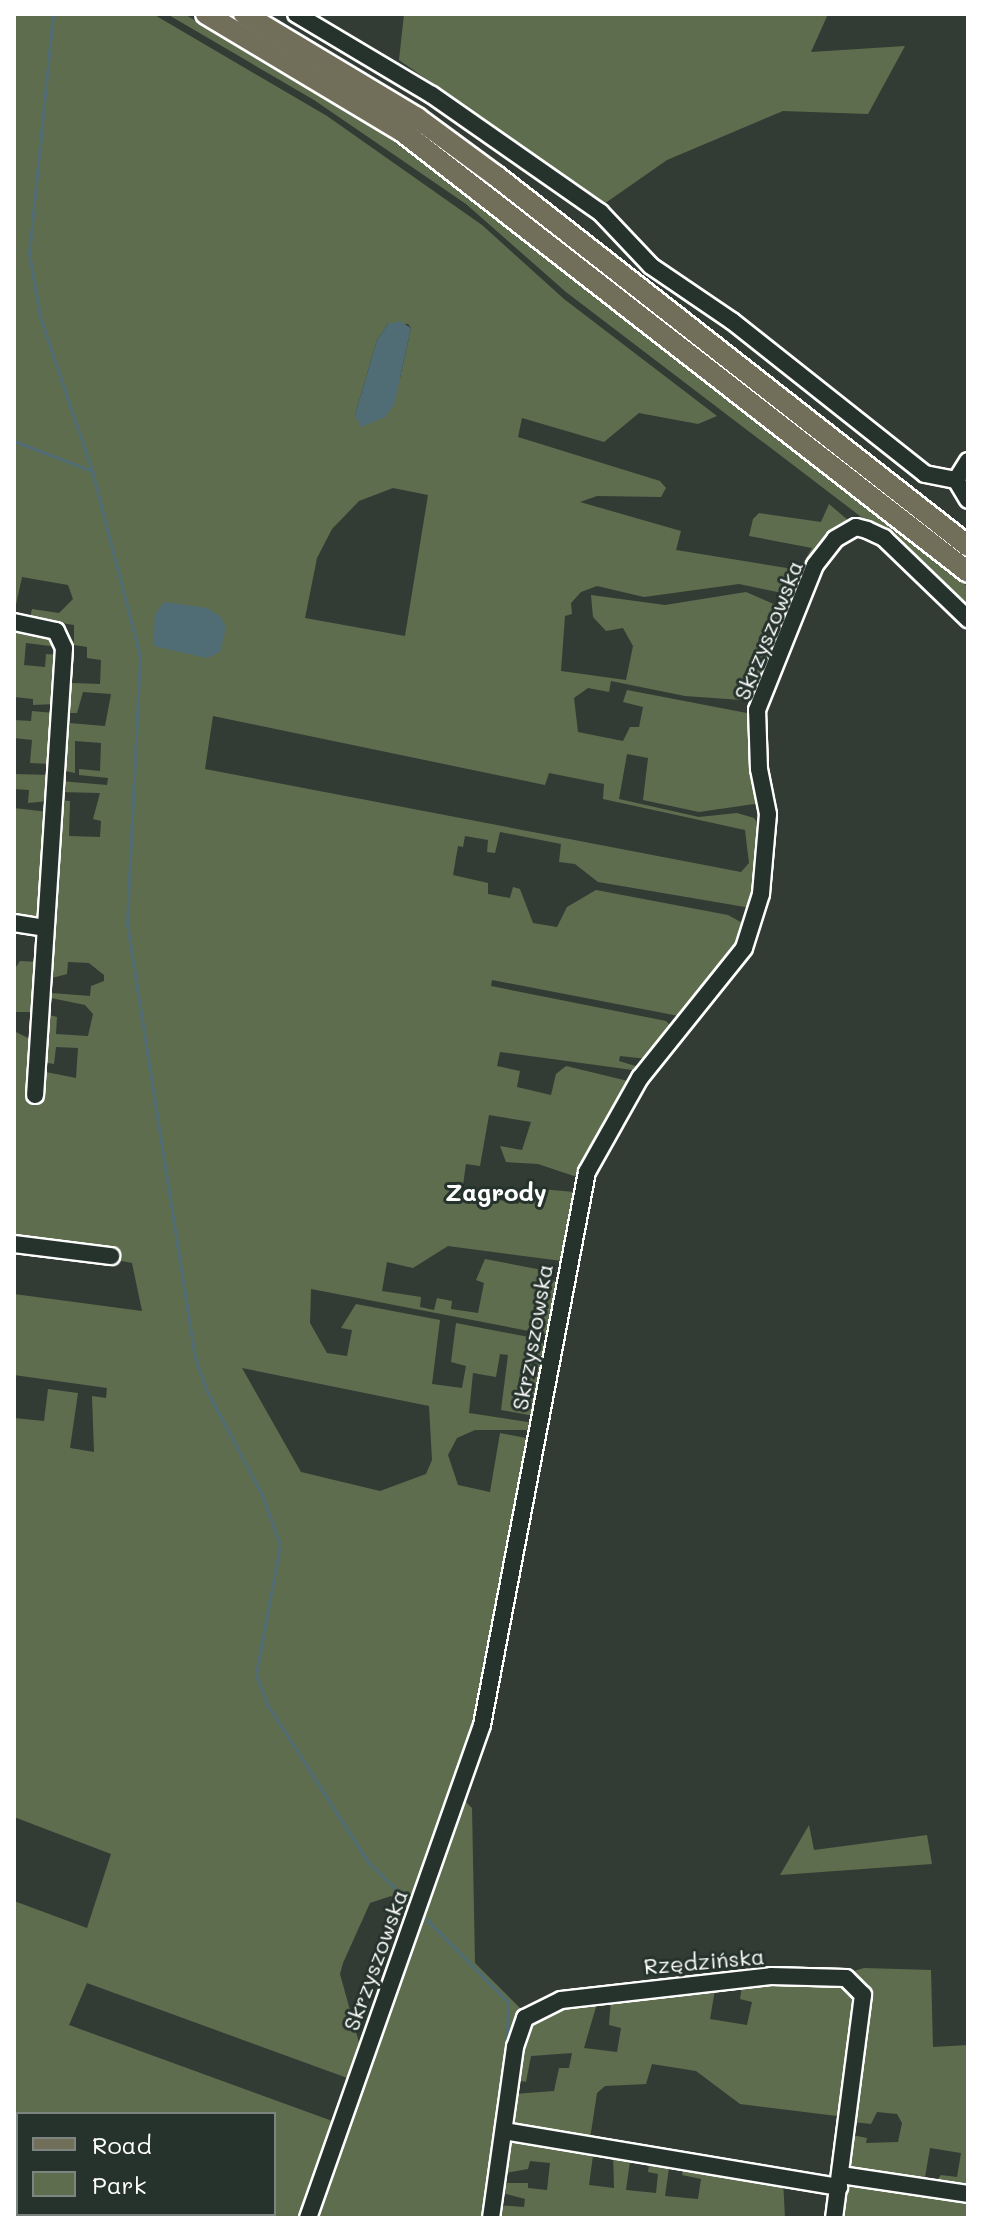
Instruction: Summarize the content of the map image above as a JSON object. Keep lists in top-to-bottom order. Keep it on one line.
{"streets":{"street":["Skrzyszowska","Rzędzińska"]},"districts":["Zagrody"],"legend":["Road","Park"]}
